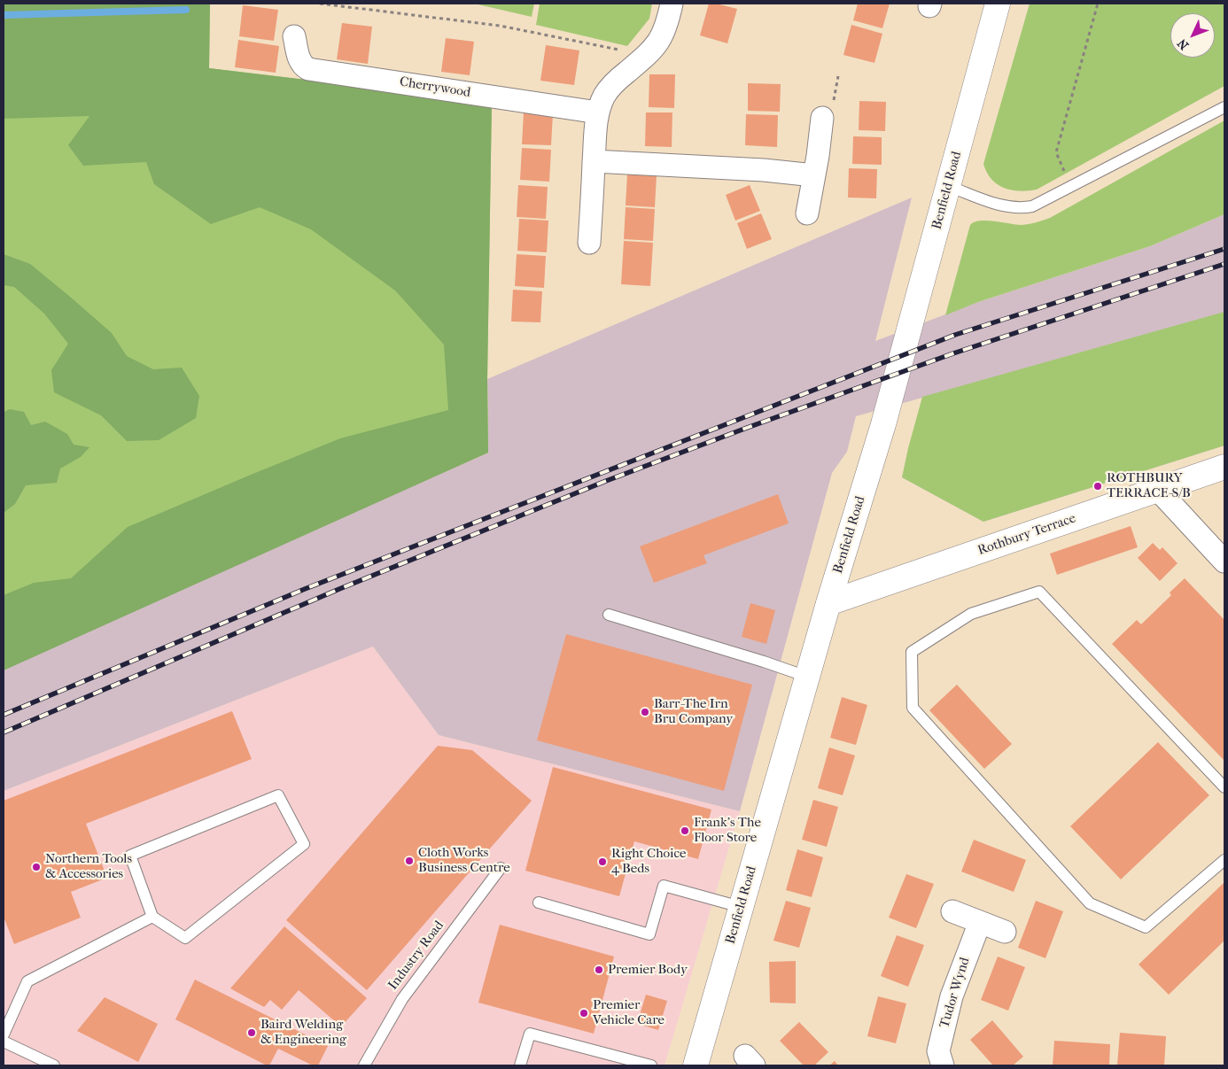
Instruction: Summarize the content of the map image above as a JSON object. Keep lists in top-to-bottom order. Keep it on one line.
{"streets":{"street":["Cherrywood","Benfield Road","Rothbury Terrace","Tudor Wynd"],"lane":["Industry Road"]},"crossings":[["Benfield Road","Rothbury Terrace"]],"places":["ROTHBURY TERRACE-S/B","Barr-The Irn Bru Company","Frank's The Floor Store","Cloth Works Business Centre","Right Choice 4 Beds","Northern Tools & Accessories","Premier Body","Premier Vehicle Care","Baird Welding & Engineering"],"north":"bottom left"}
